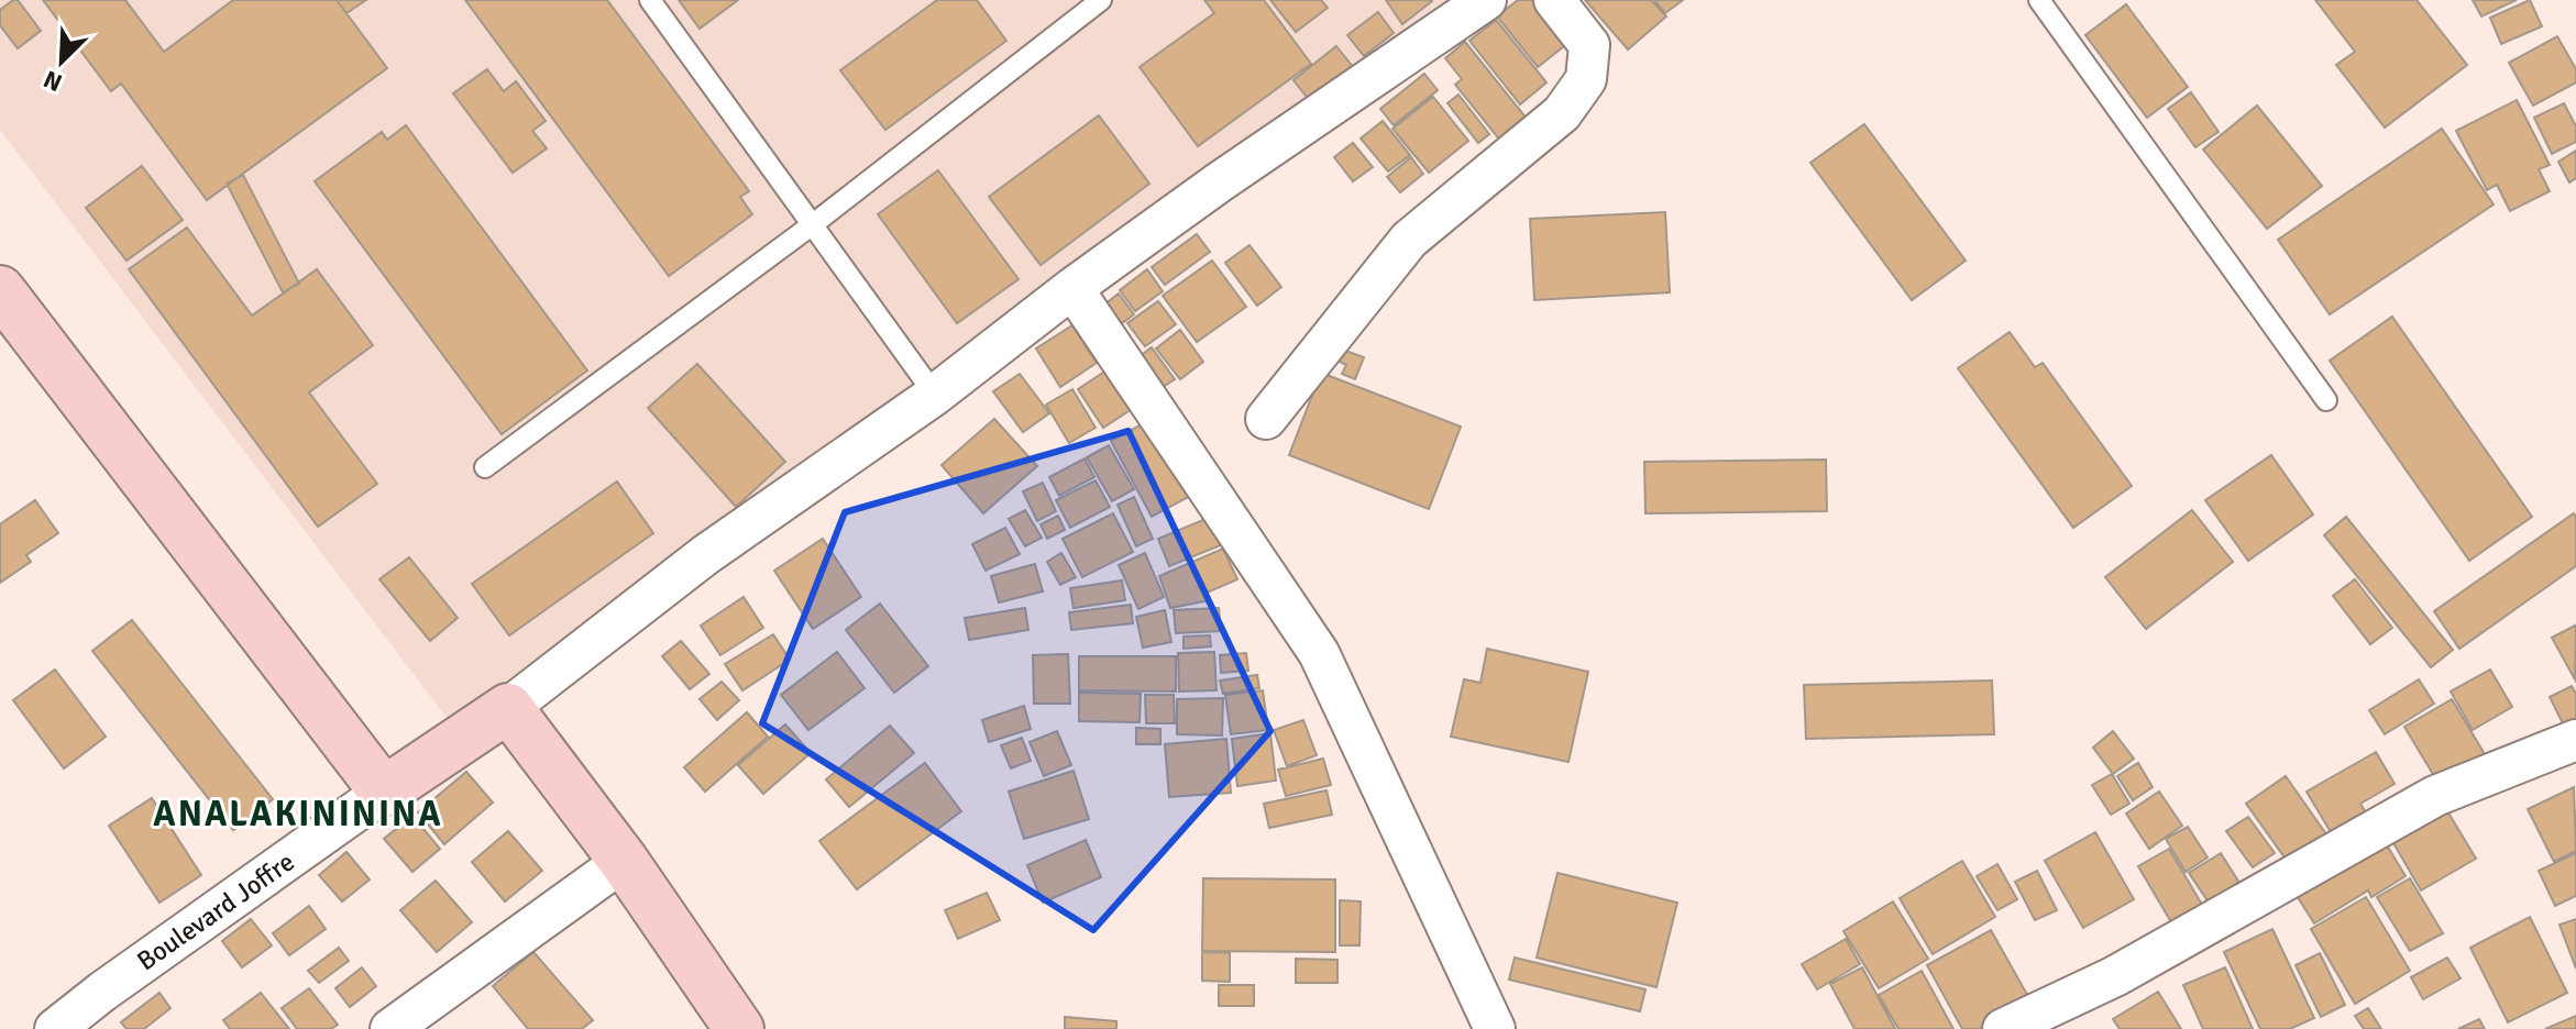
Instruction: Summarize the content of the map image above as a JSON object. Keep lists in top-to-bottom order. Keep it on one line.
{"streets":{"street":["Boulevard Joffre"]},"districts":["ANALAKINININA"],"north":"bottom left"}
